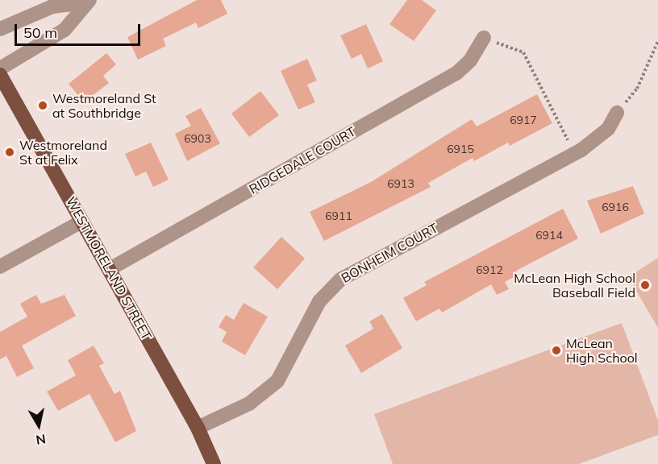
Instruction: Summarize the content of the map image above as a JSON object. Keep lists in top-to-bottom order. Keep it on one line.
{"streets":{"main road":["WESTMORELAND STREET"],"street":["RIDGEDALE COURT","BONHEIM COURT"]},"crossings":[["RIDGEDALE COURT","WESTMORELAND STREET"],["BONHEIM COURT","WESTMORELAND STREET"]],"places":["Westmoreland St at Southbridge","Westmoreland St at Felix","McLean High School Baseball Field","McLean High School"],"house_numbers":["6917","6903","6915","6913","6916","6911","6914","6912"],"scale_bar":"50 m","north":"bottom"}
